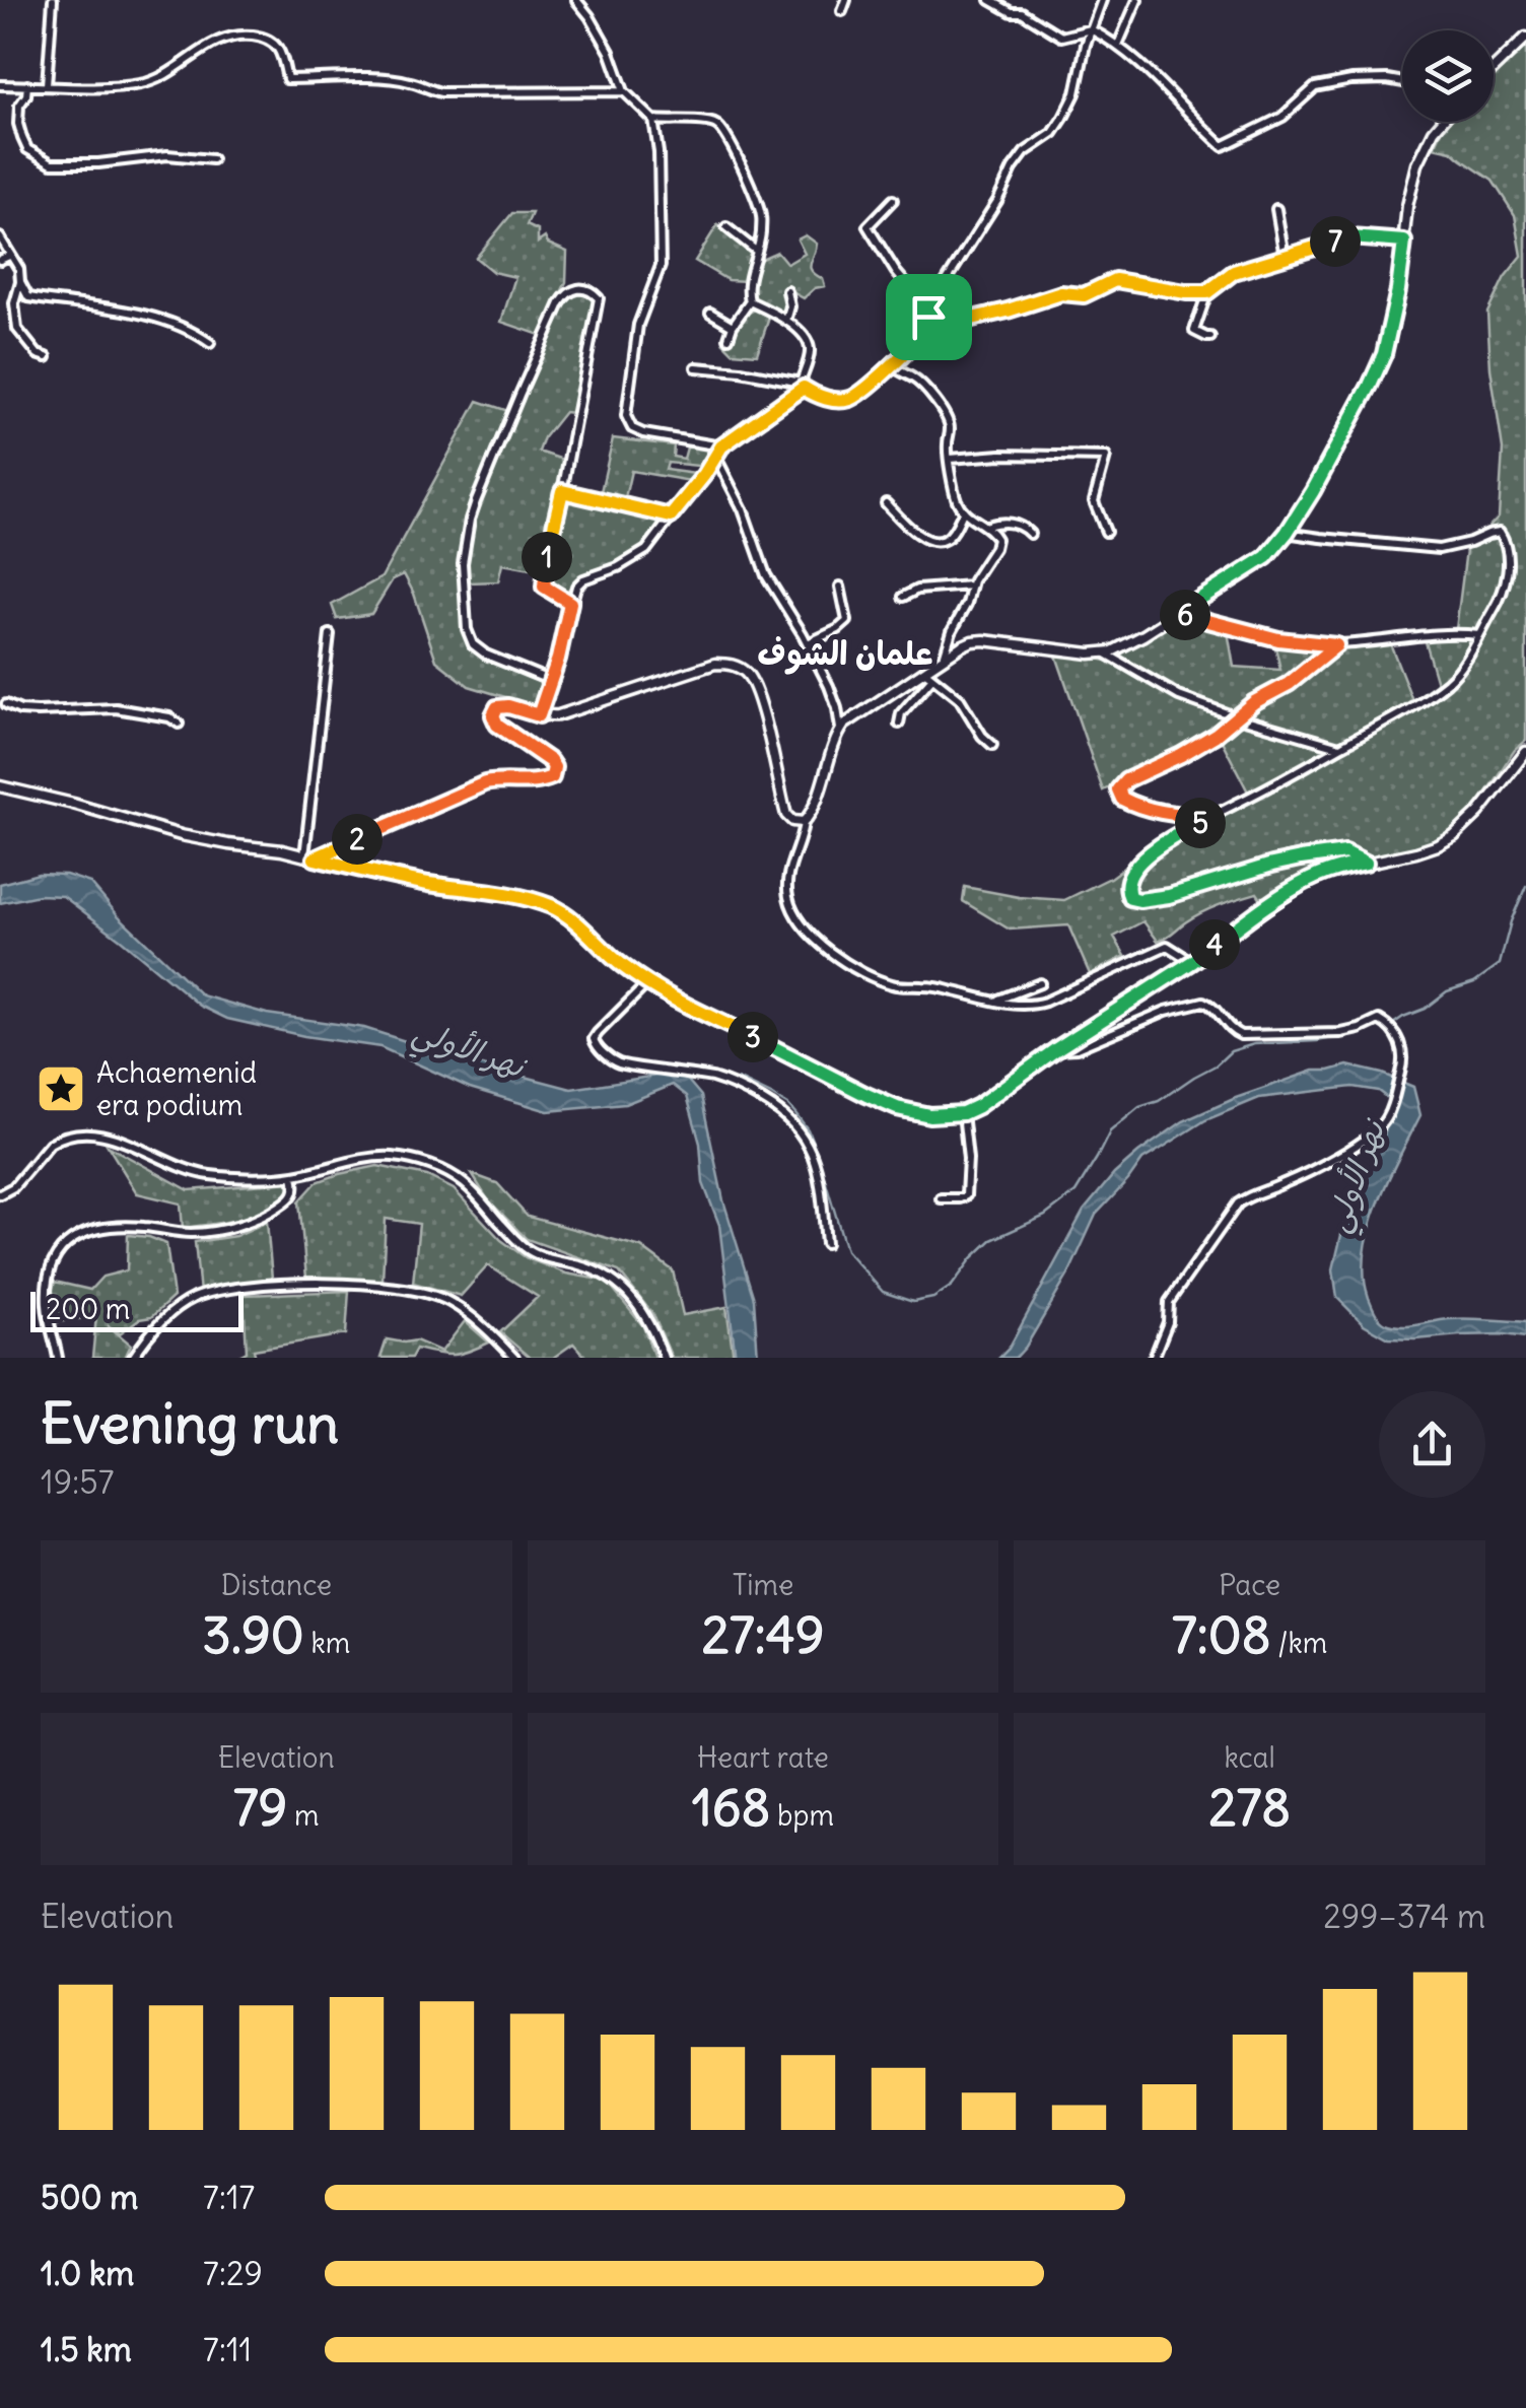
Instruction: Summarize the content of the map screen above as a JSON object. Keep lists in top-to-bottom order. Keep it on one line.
{"districts":["علمان الشوف"],"water":["نهر الأولي"],"places":{"place":["Achaemenid era podium"]},"scale_bar":"200 m","page":{"pins":["7","1","6","5","2","4","3"],"scale":"200 m","heading":["Evening run","19:57"],"stats":[["Distance","3.90 km"],["Time","27:49"],["Pace","7:08 /km"],["Elevation","79 m"],["Heart rate","168 bpm"],["kcal","278"]],"chart":["Elevation","299–374 m"],"list":[{"name":"500 m","note":"7:17"},{"name":"1.0 km","note":"7:29"},{"name":"1.5 km","note":"7:11"}]}}
